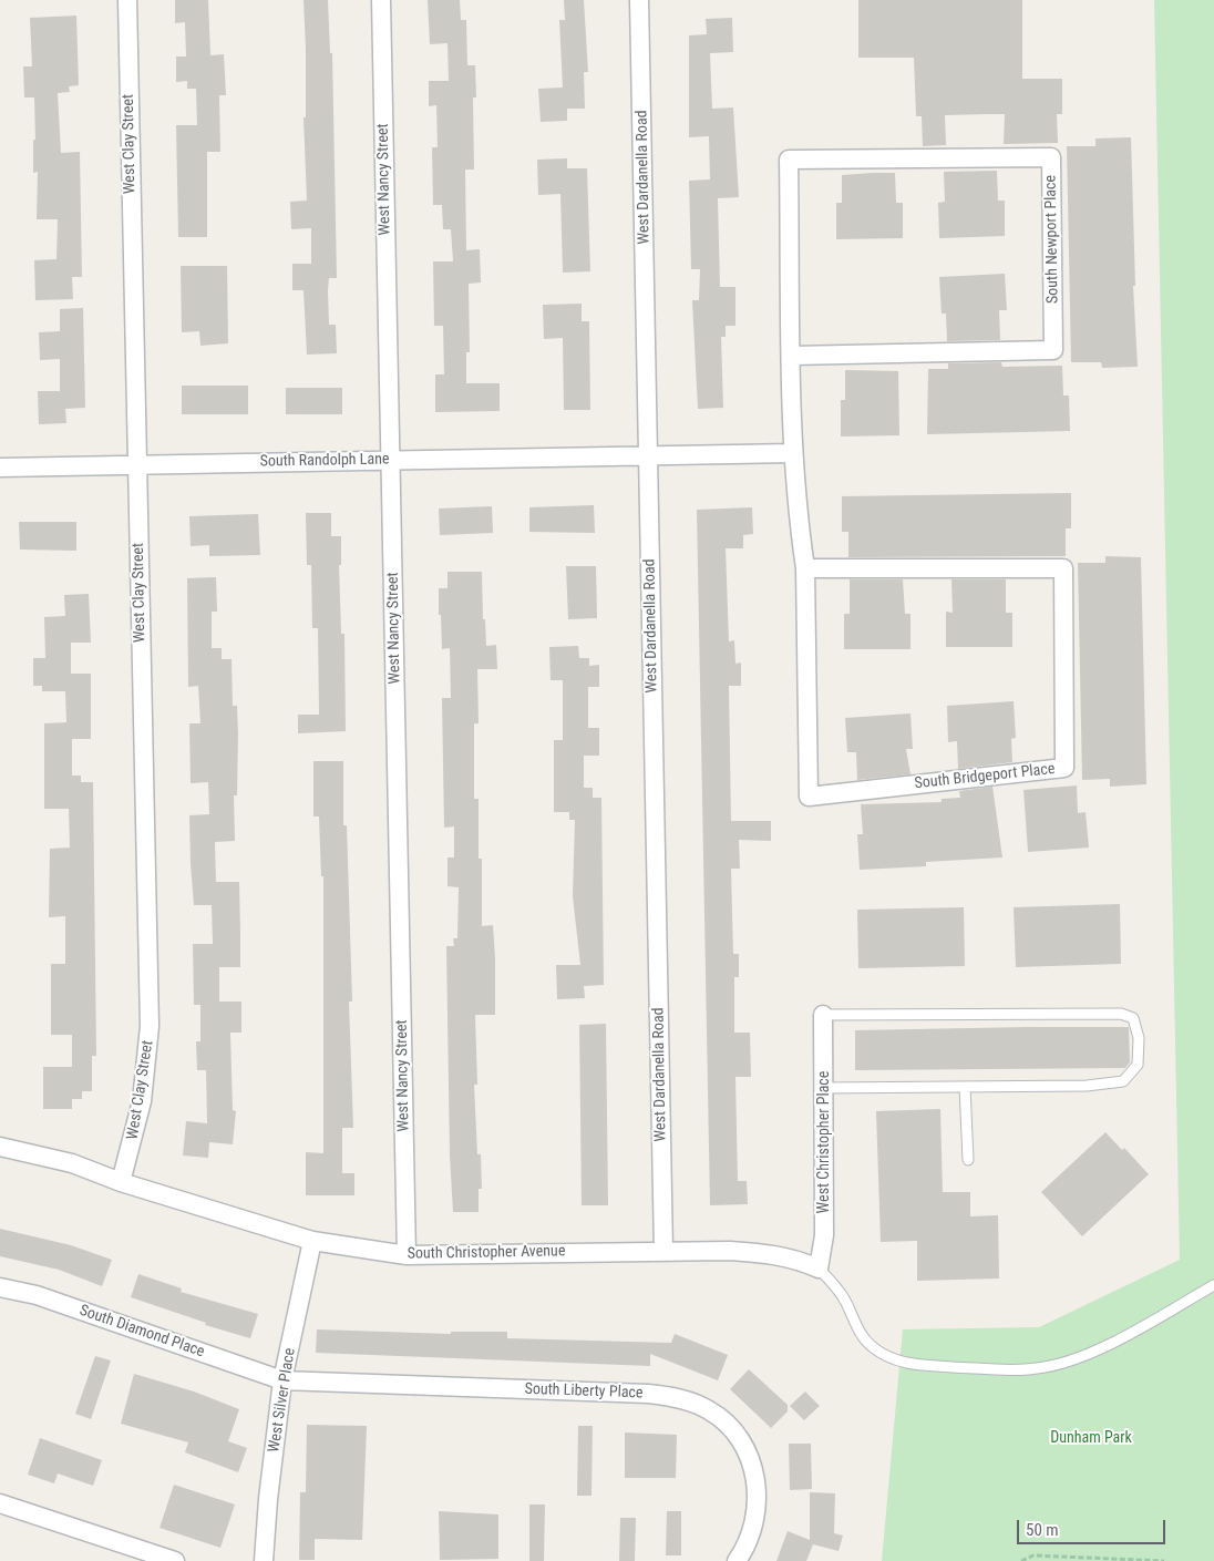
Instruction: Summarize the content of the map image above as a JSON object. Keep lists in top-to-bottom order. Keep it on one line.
{"streets":{"street":["West Clay Street","West Dardanella Road","West Nancy Street","South Newport Place","South Randolph Lane","South Bridgeport Place","West Christopher Place","South Christopher Avenue","South Diamond Place","South Liberty Place","West Silver Place"]},"crossings":[["West Clay Street","South Randolph Lane"],["West Clay Street","South Christopher Avenue"],["West Dardanella Road","South Randolph Lane"],["West Dardanella Road","South Christopher Avenue"],["West Nancy Street","South Randolph Lane"],["West Nancy Street","South Christopher Avenue"],["South Newport Place","South Bridgeport Place"],["West Christopher Place","South Christopher Avenue"],["South Christopher Avenue","West Silver Place"],["South Diamond Place","South Liberty Place"],["South Diamond Place","West Silver Place"],["South Liberty Place","West Silver Place"]],"parks":["Dunham Park"],"scale_bar":"50 m"}
